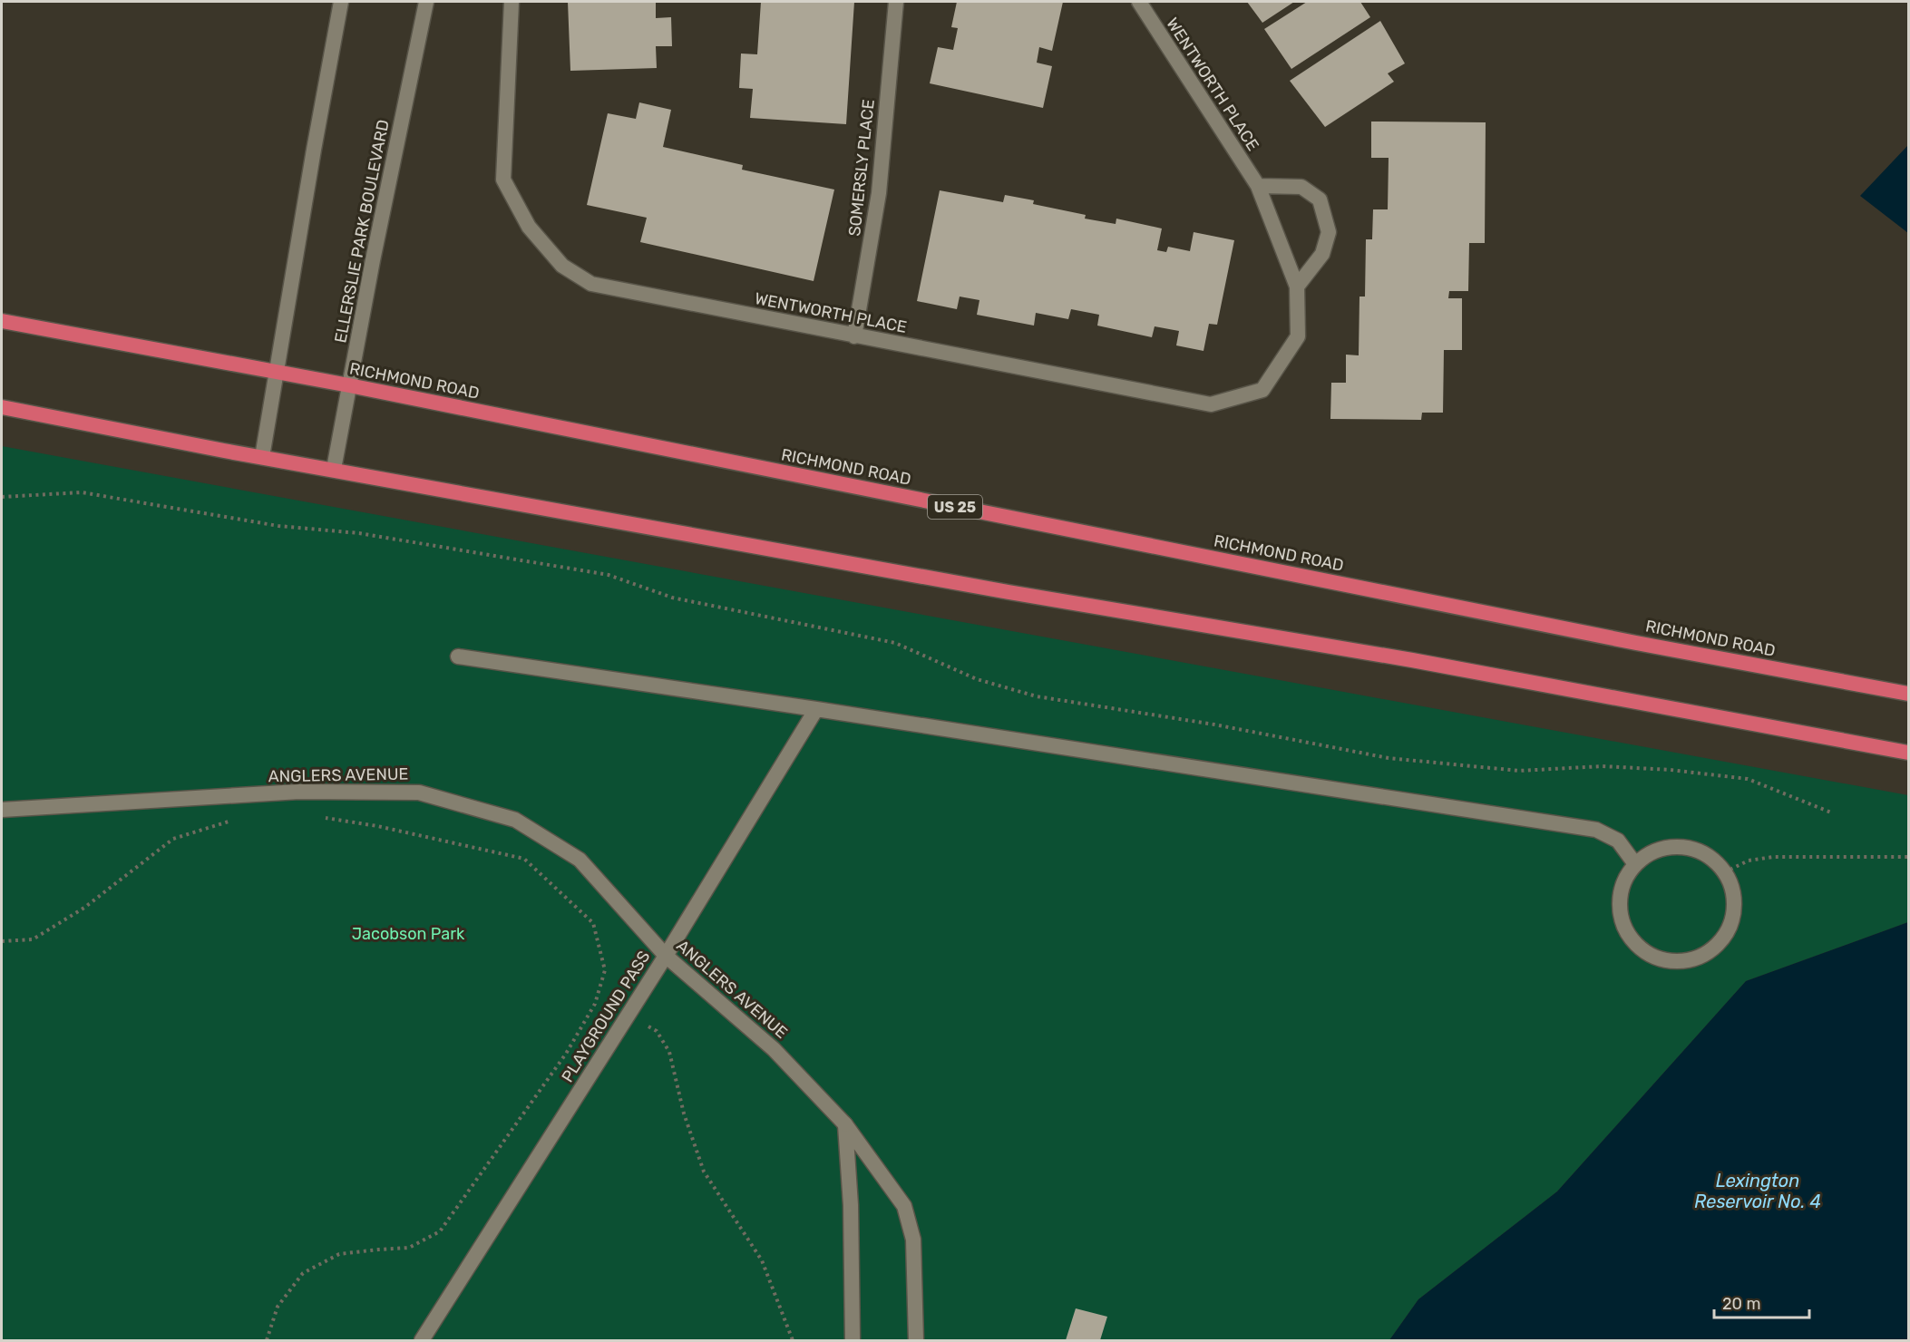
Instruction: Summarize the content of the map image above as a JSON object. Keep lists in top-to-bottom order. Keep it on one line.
{"streets":{"highway":["RICHMOND ROAD","US 25"],"street":["WENTWORTH PLACE","SOMERSLY PLACE","ELLERSLIE PARK BOULEVARD","ANGLERS AVENUE","PLAYGROUND PASS"]},"crossings":[["WENTWORTH PLACE","SOMERSLY PLACE"],["ELLERSLIE PARK BOULEVARD","RICHMOND ROAD"],["ANGLERS AVENUE","PLAYGROUND PASS"]],"water":["Lexington Reservoir No. 4"],"parks":["Jacobson Park"],"scale_bar":"20 m"}
